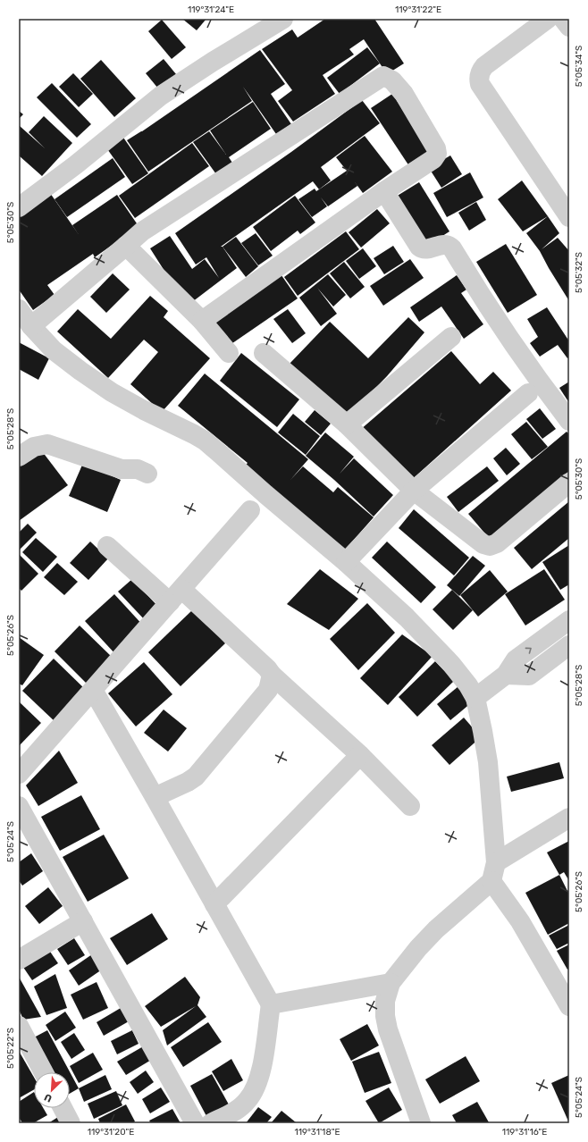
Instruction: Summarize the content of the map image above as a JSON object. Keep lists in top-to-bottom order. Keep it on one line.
{"north":"bottom left","coordinates":["119°31'24\"E","119°31'22\"E","5°05'34\"S","5°05'30\"S","5°05'32\"S","5°05'28\"S","5°05'26\"S","5°05'24\"S","5°05'22\"S","119°31'20\"E","119°31'18\"E","119°31'16\"E"]}
